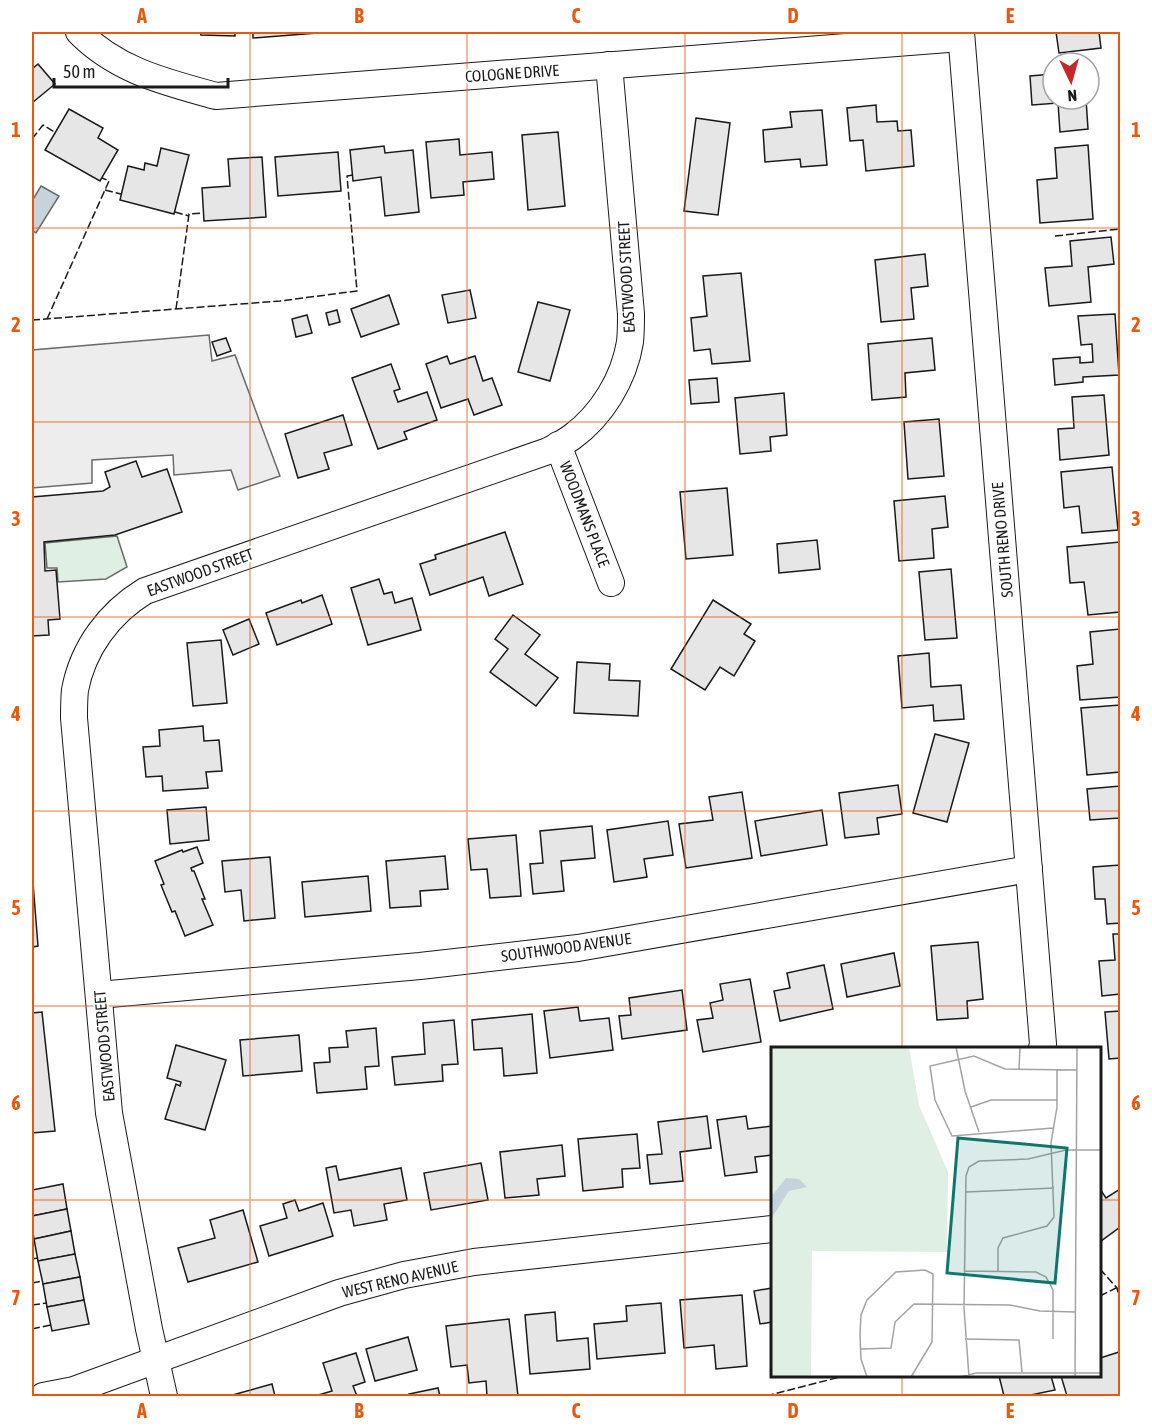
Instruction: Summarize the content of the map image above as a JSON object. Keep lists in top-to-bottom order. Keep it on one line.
{"streets":{"street":["COLOGNE DRIVE","EASTWOOD STREET","WOODMANS PLACE","SOUTH RENO DRIVE","SOUTHWOOD AVENUE","WEST RENO AVENUE"]},"crossings":[["COLOGNE DRIVE","EASTWOOD STREET"],["COLOGNE DRIVE","SOUTH RENO DRIVE"],["EASTWOOD STREET","WOODMANS PLACE"],["EASTWOOD STREET","SOUTHWOOD AVENUE"],["EASTWOOD STREET","WEST RENO AVENUE"],["SOUTH RENO DRIVE","SOUTHWOOD AVENUE"]],"scale_bar":"50 m","north":"bottom","grid":{"columns":["A","B","C","D","E"],"rows":["1","2","3","4","5","6","7"]}}
